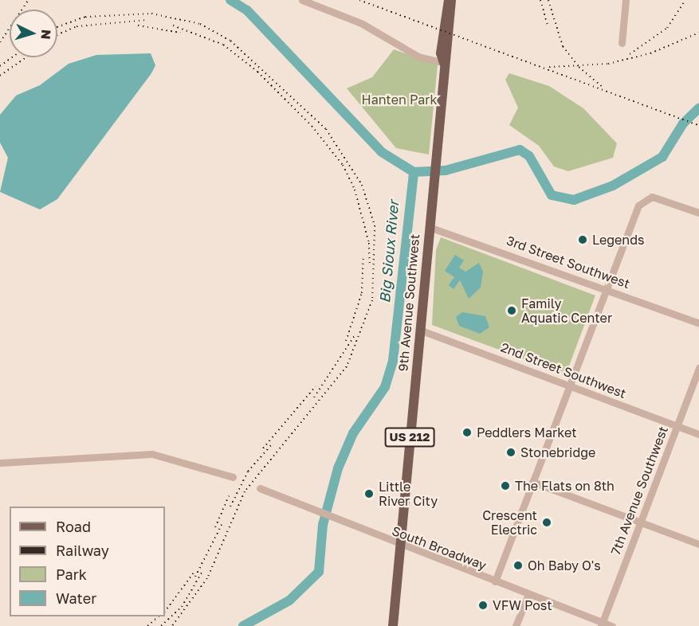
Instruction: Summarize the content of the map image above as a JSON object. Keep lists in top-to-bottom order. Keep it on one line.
{"streets":{"main road":["9th Avenue Southwest","US 212"],"street":["3rd Street Southwest","2nd Street Southwest","7th Avenue Southwest","South Broadway"]},"crossings":[["3rd Street Southwest","9th Avenue Southwest"],["9th Avenue Southwest","2nd Street Southwest"],["9th Avenue Southwest","US 212"],["9th Avenue Southwest","South Broadway"],["2nd Street Southwest","7th Avenue Southwest"],["US 212","South Broadway"],["7th Avenue Southwest","South Broadway"]],"water":["Big Sioux River"],"parks":["Hanten Park"],"places":["Legends","Family Aquatic Center","Peddlers Market","Stonebridge","The Flats on 8th","Little River City","Crescent Electric","Oh Baby O's","VFW Post"],"legend":["Road","Railway","Park","Water"],"north":"right"}
